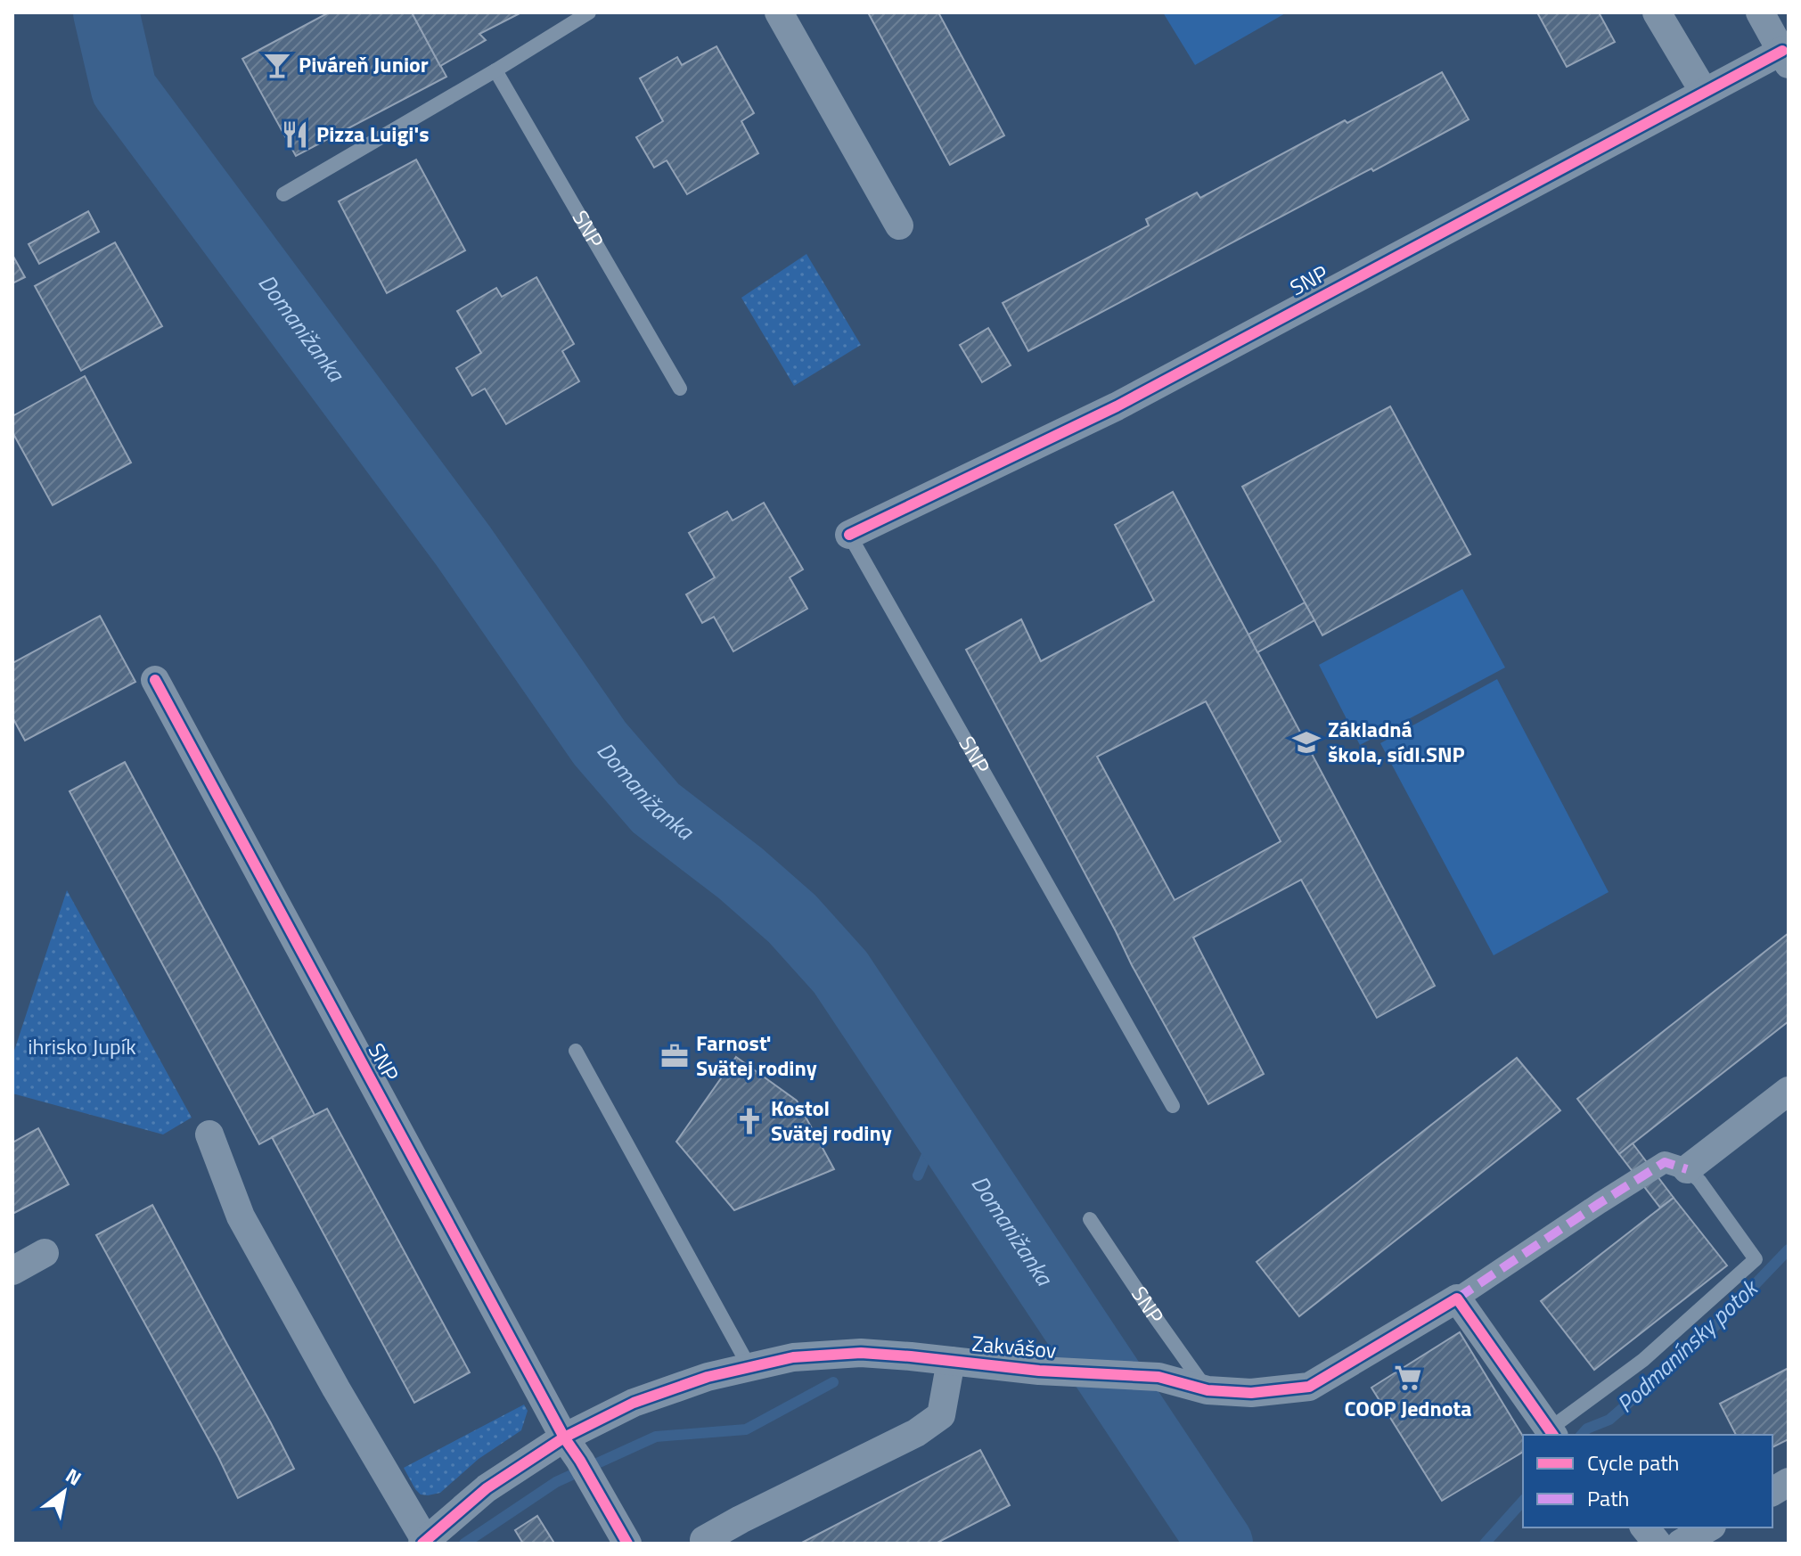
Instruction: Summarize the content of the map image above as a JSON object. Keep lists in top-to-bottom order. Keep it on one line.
{"streets":{"street":["SNP","Zakvášov"]},"crossings":[["SNP","Zakvášov"]],"water":["Domanižanka","Podmanínsky potok"],"parks":["ihrisko Jupík"],"places":{"bar":["Piváreň Junior"],"restaurant":["Pizza Luigi's"],"school or university":["Základná škola, sídl.SNP"],"office":["Farnosť Svätej rodiny"],"church":["Kostol Svätej rodiny"],"supermarket":["COOP Jednota"]},"legend":["Cycle path","Path"],"north":"top right"}
